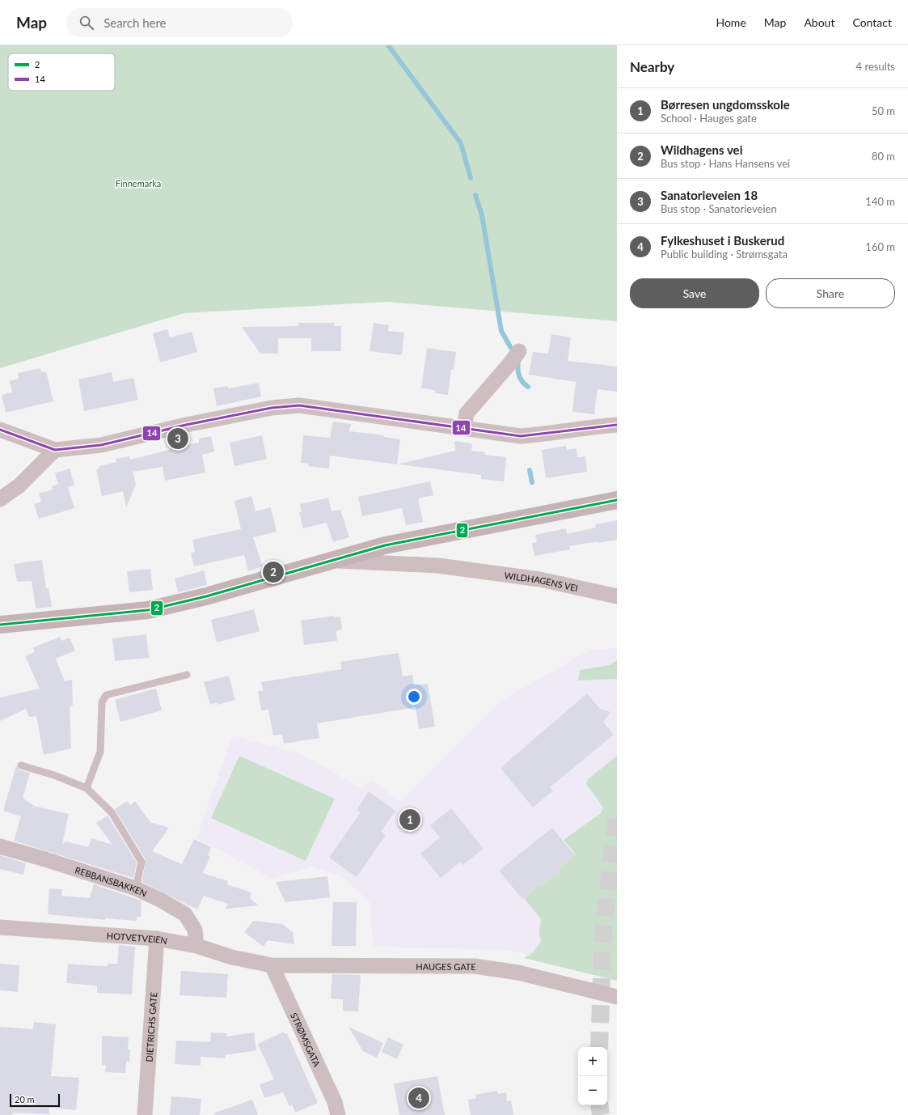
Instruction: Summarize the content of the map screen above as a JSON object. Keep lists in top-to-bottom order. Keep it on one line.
{"streets":{"street":["WILDHAGENS VEI","REBBANSBAKKEN","HOTVETVEIEN","HAUGES GATE","DIETRICHS GATE","STRØMSGATA"]},"crossings":[["REBBANSBAKKEN","HOTVETVEIEN"],["HOTVETVEIEN","HAUGES GATE"],["HOTVETVEIEN","DIETRICHS GATE"],["HOTVETVEIEN","STRØMSGATA"],["HAUGES GATE","STRØMSGATA"]],"parks":["Finnemarka"],"lines":["transit line 14","transit line 2"],"legend":["2","14"],"scale_bar":"20 m","page":{"header":"Map","search":"Search here","nav":["Home","Map","About","Contact"],"heading":["Nearby","4 results"],"list":[{"mark":"1","name":"Børresen ungdomsskole","note":"School · Hauges gate","value":"50 m"},{"mark":"2","name":"Wildhagens vei","note":"Bus stop · Hans Hansens vei","value":"80 m"},{"mark":"3","name":"Sanatorieveien 18","note":"Bus stop · Sanatorieveien","value":"140 m"},{"mark":"4","name":"Fylkeshuset i Buskerud","note":"Public building · Strømsgata","value":"160 m"}],"buttons":["Save","Share"],"pins":["3","2","1","4"],"map_buttons":["+","−"],"scale":"20 m"}}
